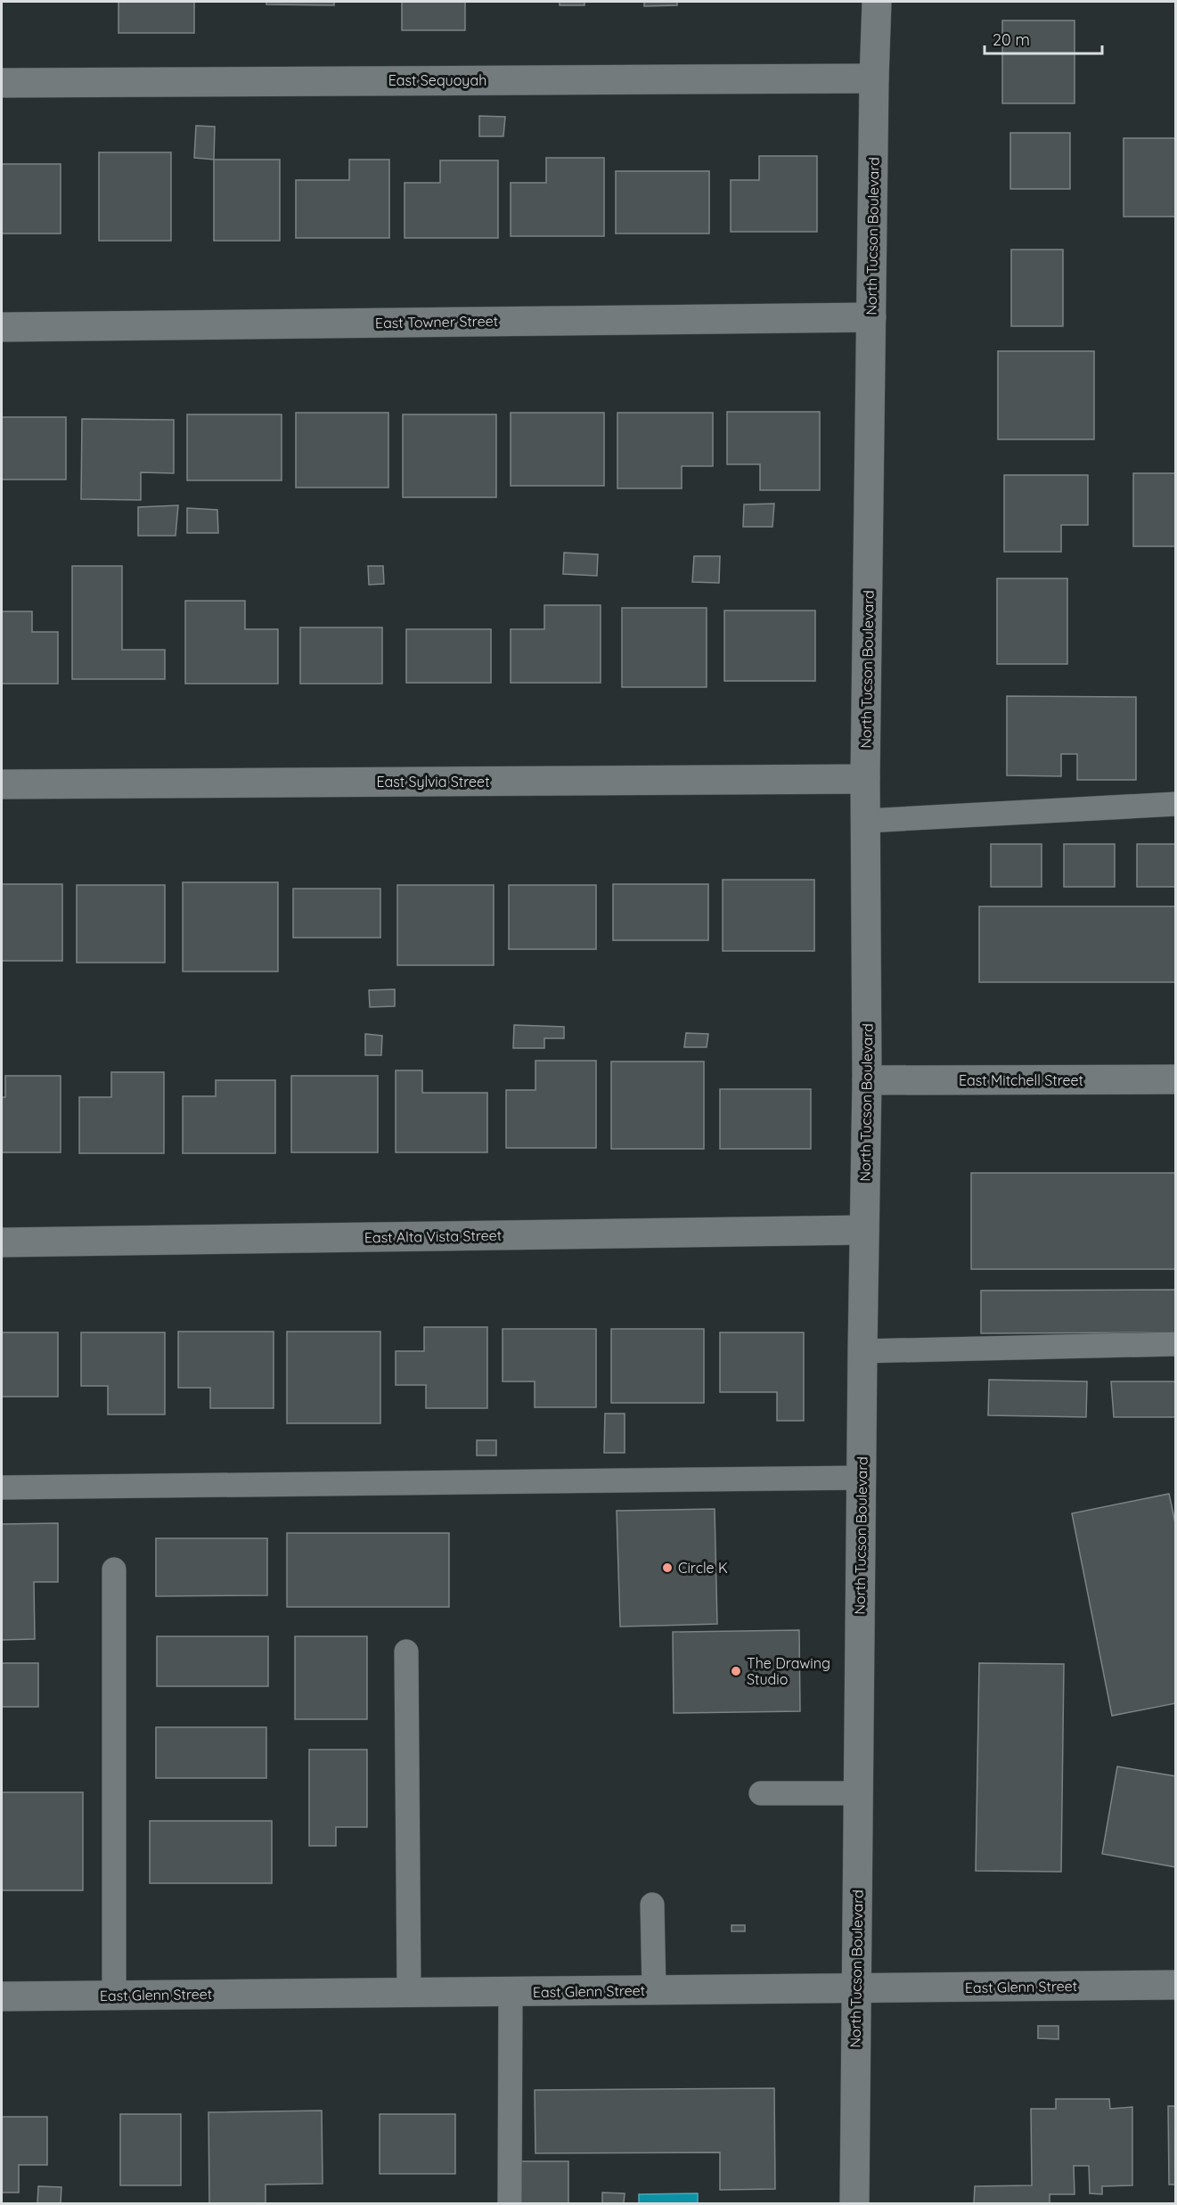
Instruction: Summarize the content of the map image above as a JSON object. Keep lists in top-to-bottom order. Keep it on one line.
{"streets":{"street":["East Sequoyah","North Tucson Boulevard","East Towner Street","East Sylvia Street","East Mitchell Street","East Alta Vista Street","East Glenn Street"]},"crossings":[["East Sequoyah","North Tucson Boulevard"],["North Tucson Boulevard","East Towner Street"],["North Tucson Boulevard","East Sylvia Street"],["North Tucson Boulevard","East Mitchell Street"],["North Tucson Boulevard","East Alta Vista Street"],["North Tucson Boulevard","East Glenn Street"]],"places":["Circle K","The Drawing Studio"],"scale_bar":"20 m"}
